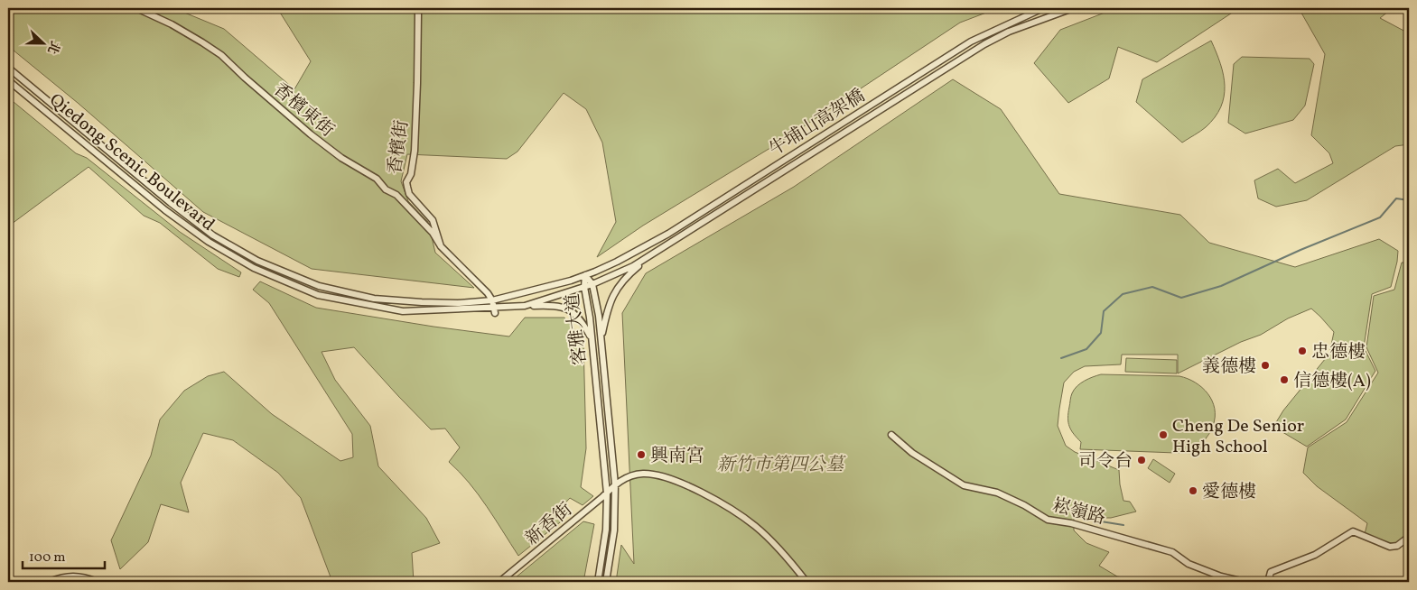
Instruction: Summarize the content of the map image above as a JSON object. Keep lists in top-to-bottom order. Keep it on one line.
{"streets":{"street":["香檳東街","牛埔山高架橋","香檳街","Qiedong Scenic Boulevard","客雅大道","崧嶺路","新香街"]},"crossings":[["香檳東街","香檳街"],["牛埔山高架橋","Qiedong Scenic Boulevard"],["香檳街","Qiedong Scenic Boulevard"],["Qiedong Scenic Boulevard","客雅大道"],["客雅大道","新香街"]],"parks":["新竹市第四公墓"],"places":["忠德樓","義德樓","信德樓(A)","Cheng De Senior High School","興南宮","司令台","愛德樓"],"scale_bar":"100 m","north":"right"}
